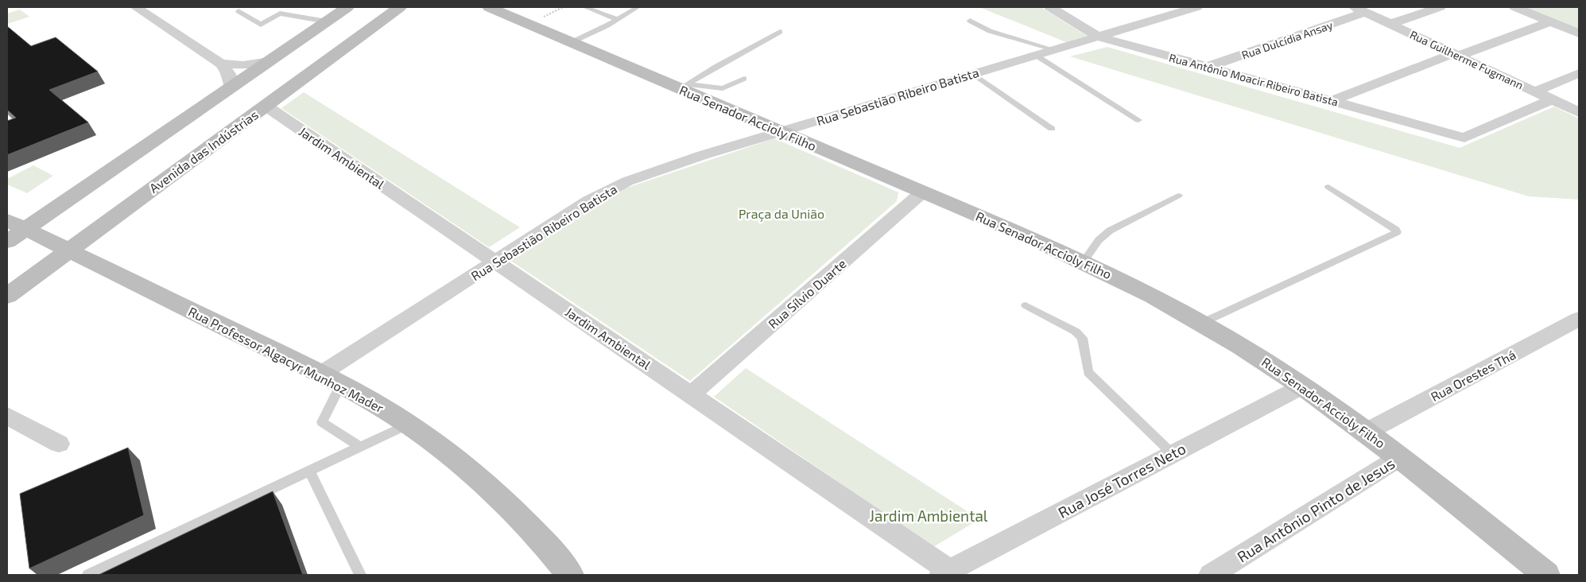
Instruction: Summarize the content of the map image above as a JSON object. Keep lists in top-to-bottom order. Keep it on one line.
{"streets":{"street":["Rua Dulcídia Ansay","Rua Guilherme Fugmann","Rua Antônio Moacir Ribeiro Batista","Rua Sebastião Ribeiro Batista","Rua Senador Accioly Filho","Avenida das Indústrias","Jardim Ambiental","Rua Sílvio Duarte","Rua Professor Algacyr Munhoz Mader","Rua Orestes Thá","Rua José Torres Neto","Rua Antônio Pinto de Jesus"]},"crossings":[["Rua Dulcídia Ansay","Rua Guilherme Fugmann"],["Rua Dulcídia Ansay","Rua Antônio Moacir Ribeiro Batista"],["Rua Guilherme Fugmann","Rua Antônio Moacir Ribeiro Batista"],["Rua Antônio Moacir Ribeiro Batista","Rua Sebastião Ribeiro Batista"],["Rua Sebastião Ribeiro Batista","Rua Senador Accioly Filho"],["Rua Sebastião Ribeiro Batista","Jardim Ambiental"],["Rua Sebastião Ribeiro Batista","Rua Professor Algacyr Munhoz Mader"],["Rua Senador Accioly Filho","Rua Sílvio Duarte"],["Rua Senador Accioly Filho","Rua Orestes Thá"],["Rua Senador Accioly Filho","Rua José Torres Neto"],["Rua Senador Accioly Filho","Rua Antônio Pinto de Jesus"],["Avenida das Indústrias","Jardim Ambiental"],["Avenida das Indústrias","Rua Professor Algacyr Munhoz Mader"],["Jardim Ambiental","Rua Sílvio Duarte"],["Jardim Ambiental","Rua José Torres Neto"]],"parks":["Praça da União","Jardim Ambiental"]}
